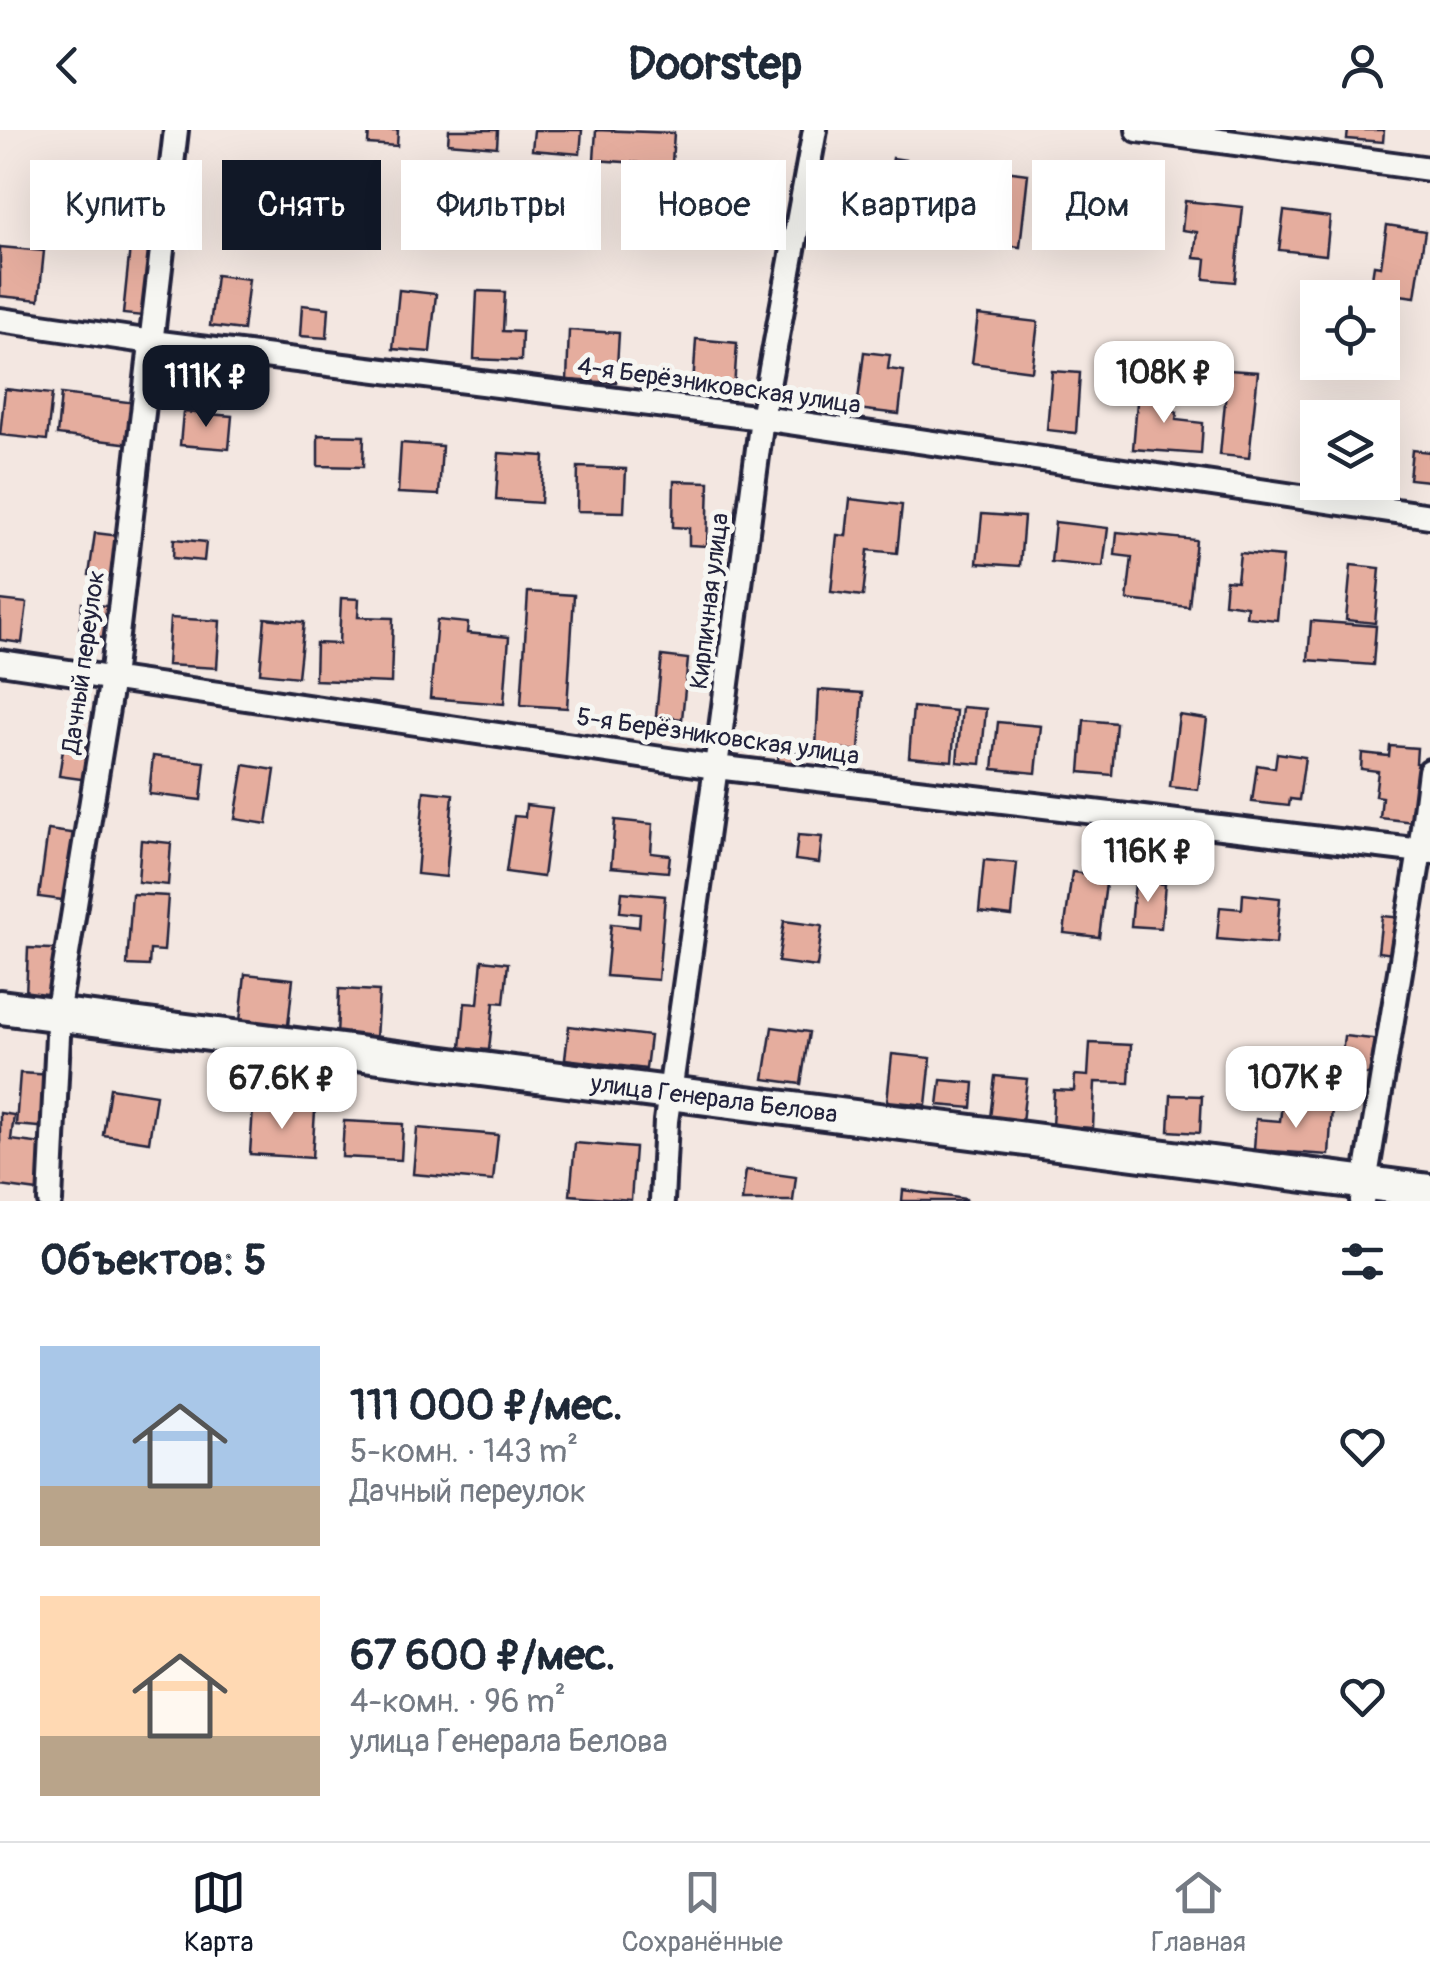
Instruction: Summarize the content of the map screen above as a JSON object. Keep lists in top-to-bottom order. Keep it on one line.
{"streets":{"main road":["улица Генерала Белова"],"street":["4-я Берёзниковская улица","Кирпичная улица","Дачный переулок","5-я Берёзниковская улица"]},"crossings":[["4-я Берёзниковская улица","Кирпичная улица"],["4-я Берёзниковская улица","Дачный переулок"],["Кирпичная улица","5-я Берёзниковская улица"],["Кирпичная улица","улица Генерала Белова"],["Дачный переулок","5-я Берёзниковская улица"],["Дачный переулок","улица Генерала Белова"]],"page":{"header":"Doorstep","chip":["Купить","Снять","Фильтры","Новое","Квартира","Дом"],"price":["108K ₽","111K ₽","116K ₽","107K ₽","67.6K ₽"],"heading":"Объектов: 5","list":[{"name":"111 000 ₽/мес.","note":"5-комн. · 143 m² · Дачный переулок"},{"name":"67 600 ₽/мес.","note":"4-комн. · 96 m² · улица Генерала Белова"}],"tabs":["Карта","Сохранённые","Главная"]}}
